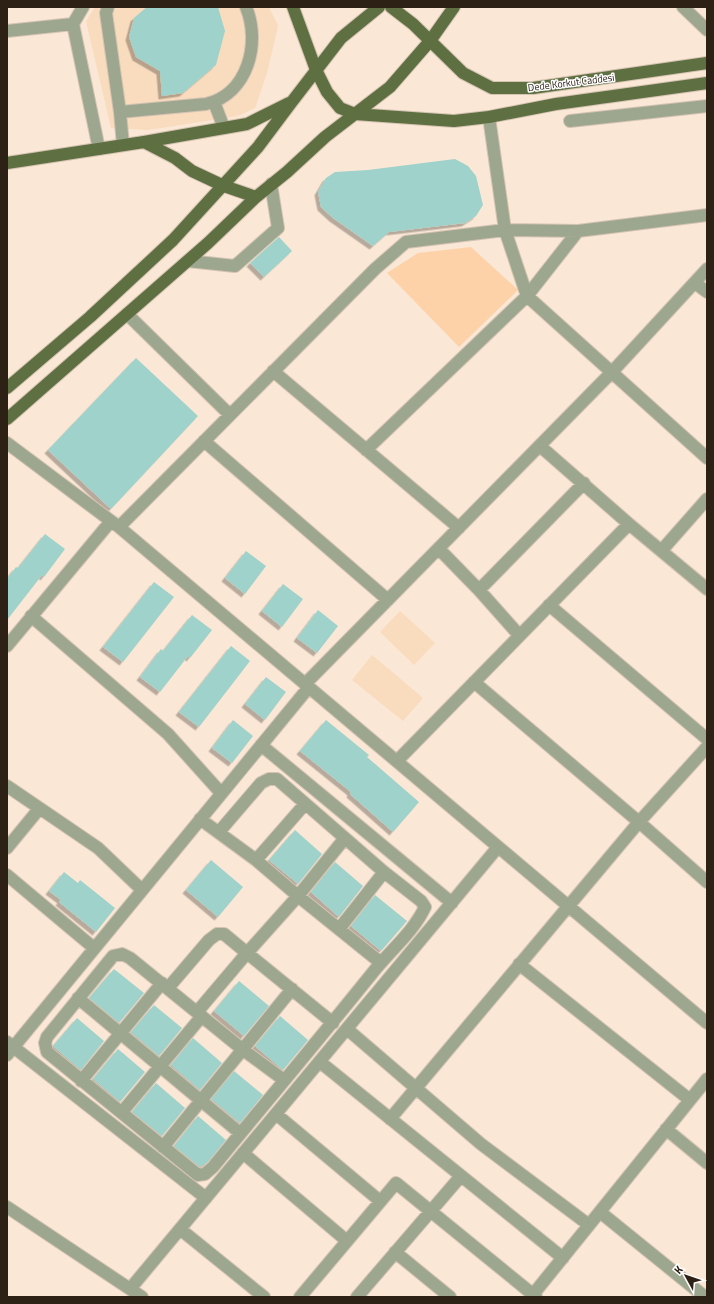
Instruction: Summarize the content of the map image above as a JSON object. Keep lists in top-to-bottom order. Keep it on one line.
{"streets":{"main road":["Dede Korkut Caddesi"]},"north":"top left"}
